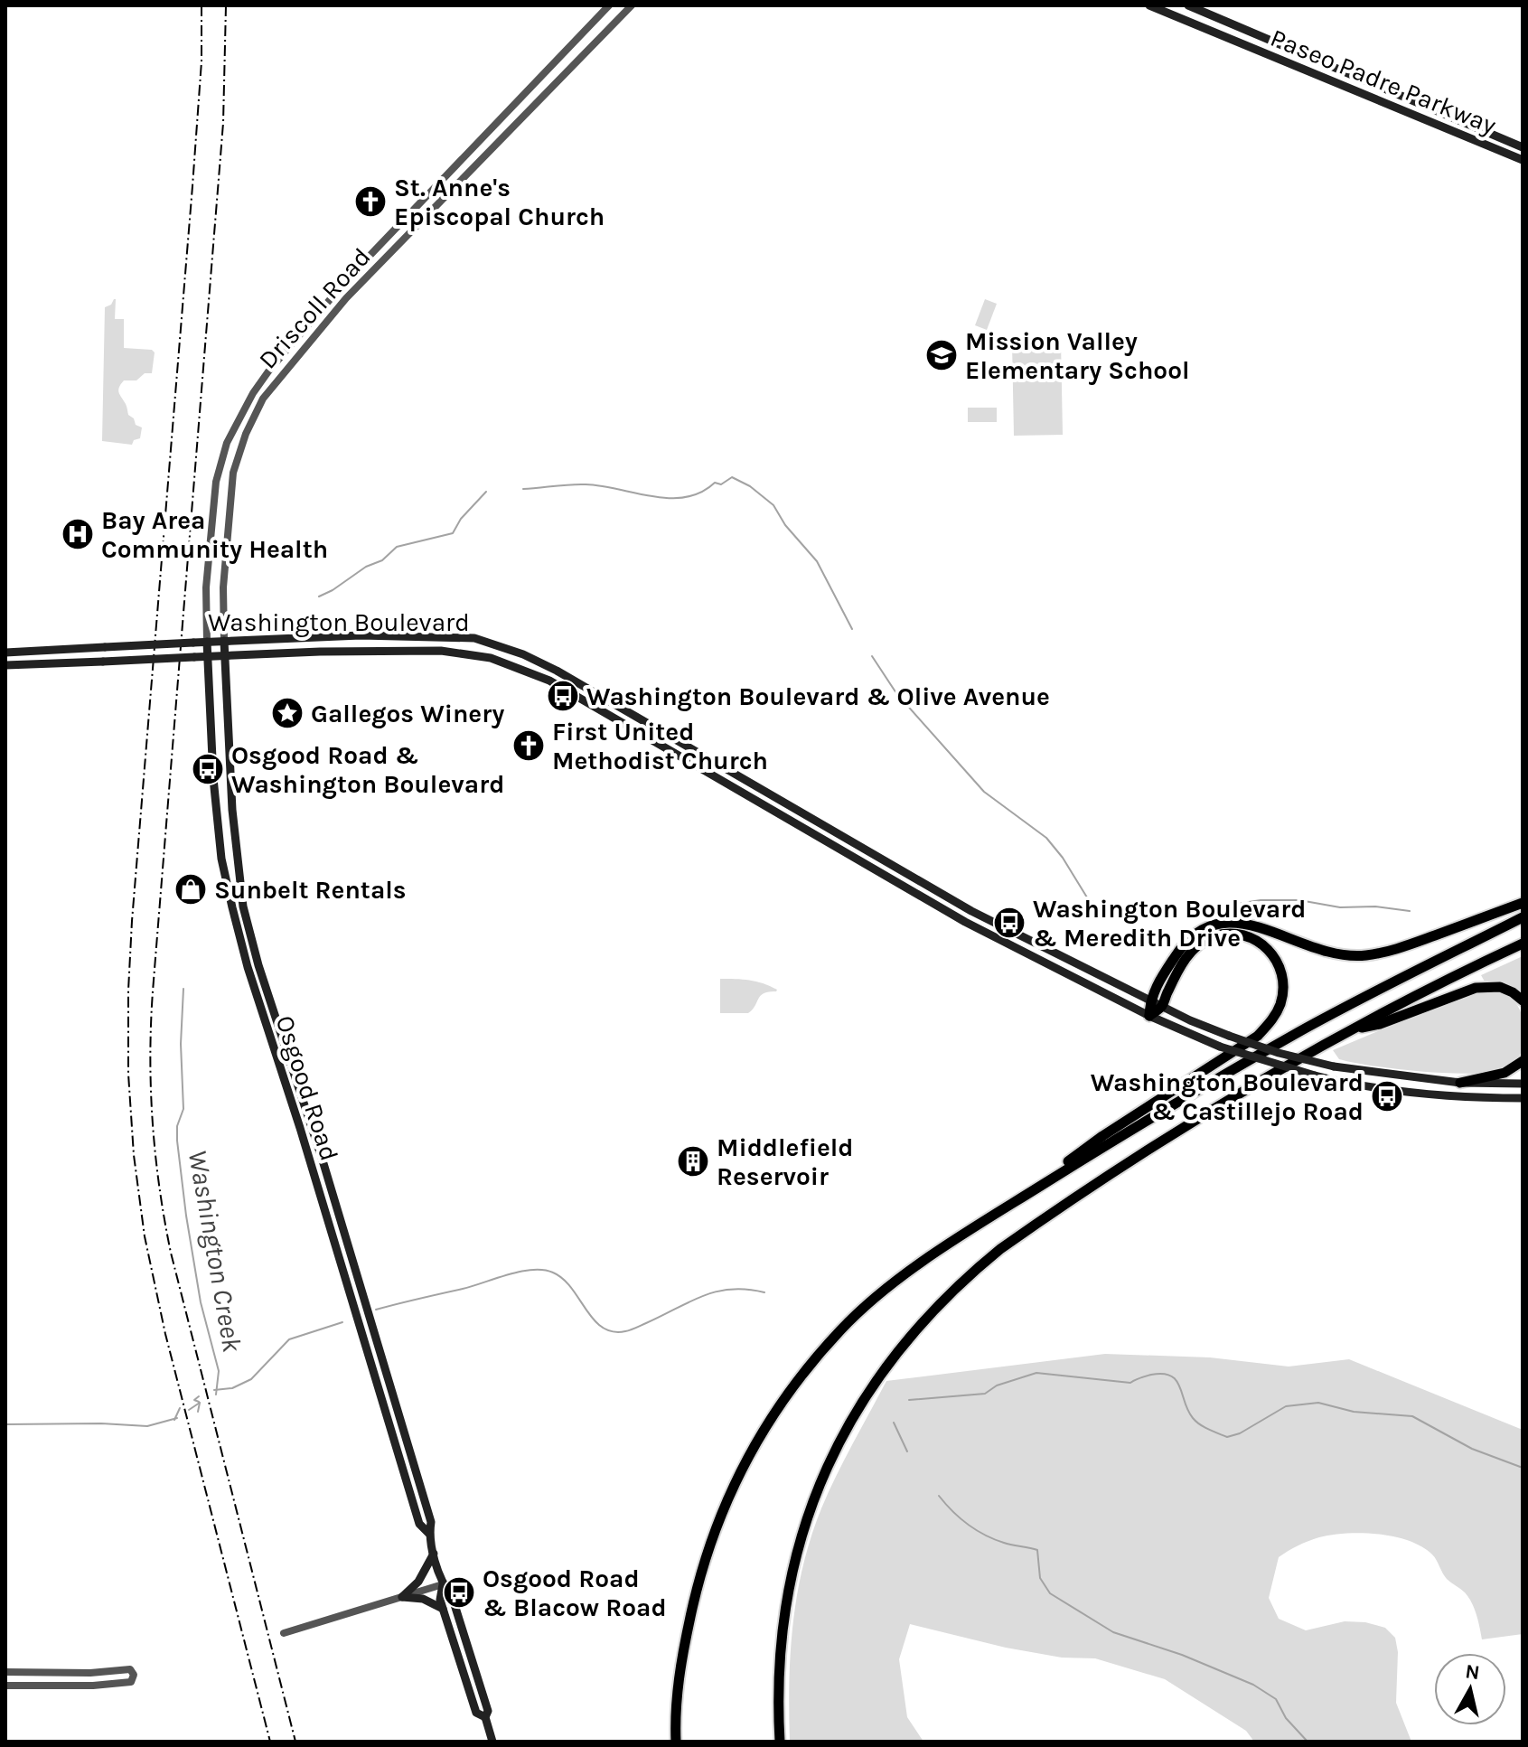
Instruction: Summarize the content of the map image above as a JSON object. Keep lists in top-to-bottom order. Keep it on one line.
{"streets":{"main road":["Paseo Padre Parkway","Washington Boulevard","Osgood Road"],"street":["Driscoll Road"]},"crossings":[["Driscoll Road","Washington Boulevard"],["Driscoll Road","Osgood Road"],["Washington Boulevard","Osgood Road"]],"water":["Washington Creek"],"places":{"church":["St. Anne's Episcopal Church","First United Methodist Church"],"school or university":["Mission Valley Elementary School"],"hospital":["Bay Area Community Health"],"bus stop":["Washington Boulevard & Olive Avenue","Osgood Road & Washington Boulevard","Washington Boulevard & Meredith Drive","Washington Boulevard & Castillejo Road","Osgood Road & Blacow Road"],"place":["Gallegos Winery"],"shop":["Sunbelt Rentals"],"building":["Middlefield Reservoir"]},"north":"top"}
